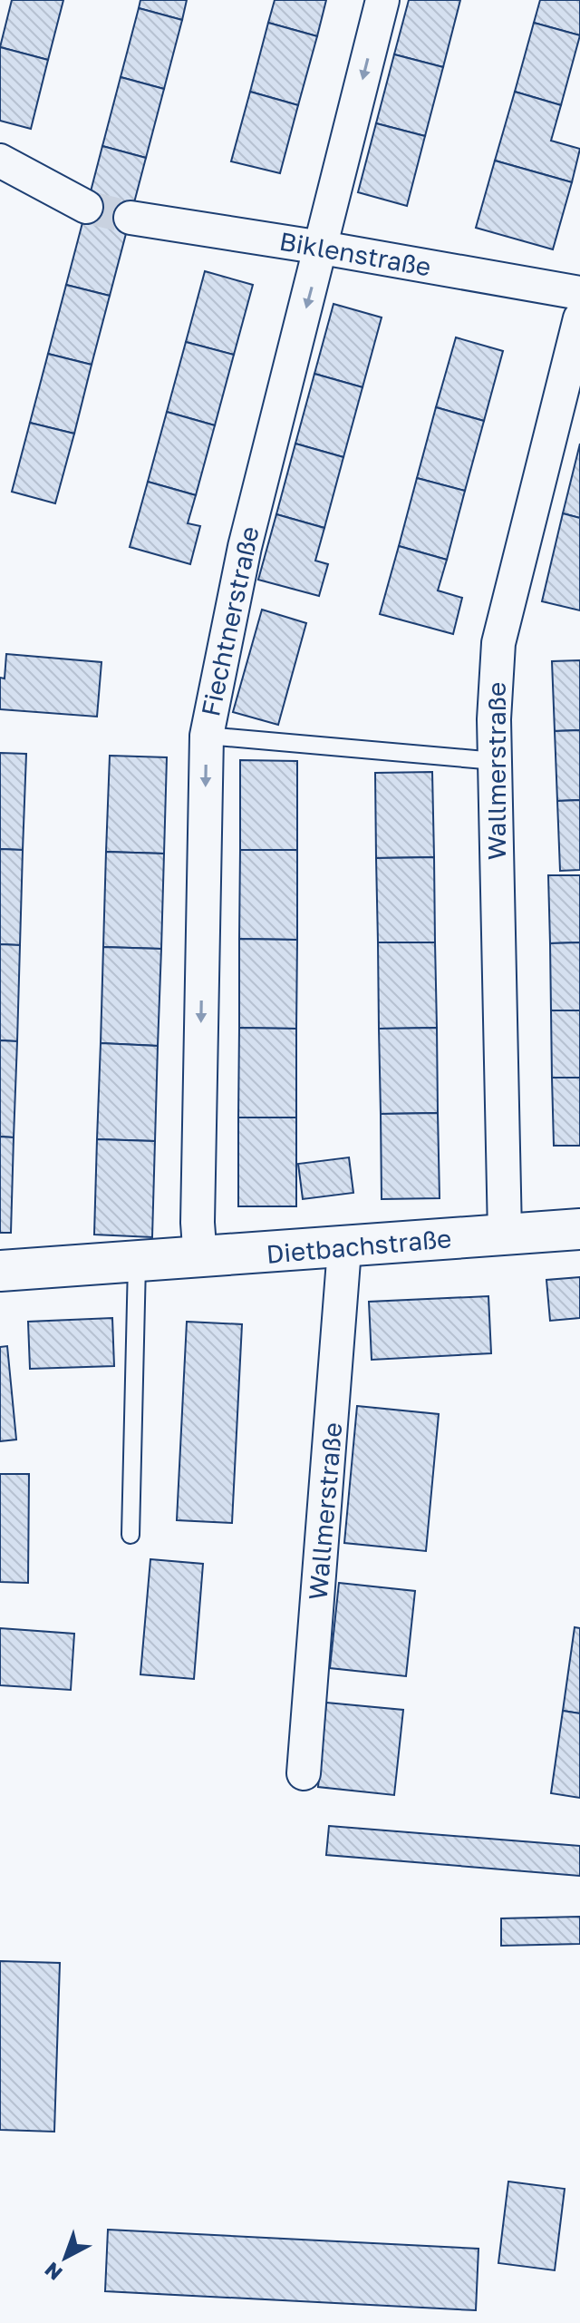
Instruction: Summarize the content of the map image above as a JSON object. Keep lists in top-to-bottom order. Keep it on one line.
{"streets":{"main road":["Dietbachstraße"],"street":["Biklenstraße","Fiechtnerstraße","Wallmerstraße"]},"crossings":[["Biklenstraße","Fiechtnerstraße"],["Fiechtnerstraße","Dietbachstraße"],["Wallmerstraße","Dietbachstraße"]],"one_way":["Fiechtnerstraße"],"north":"bottom left"}
